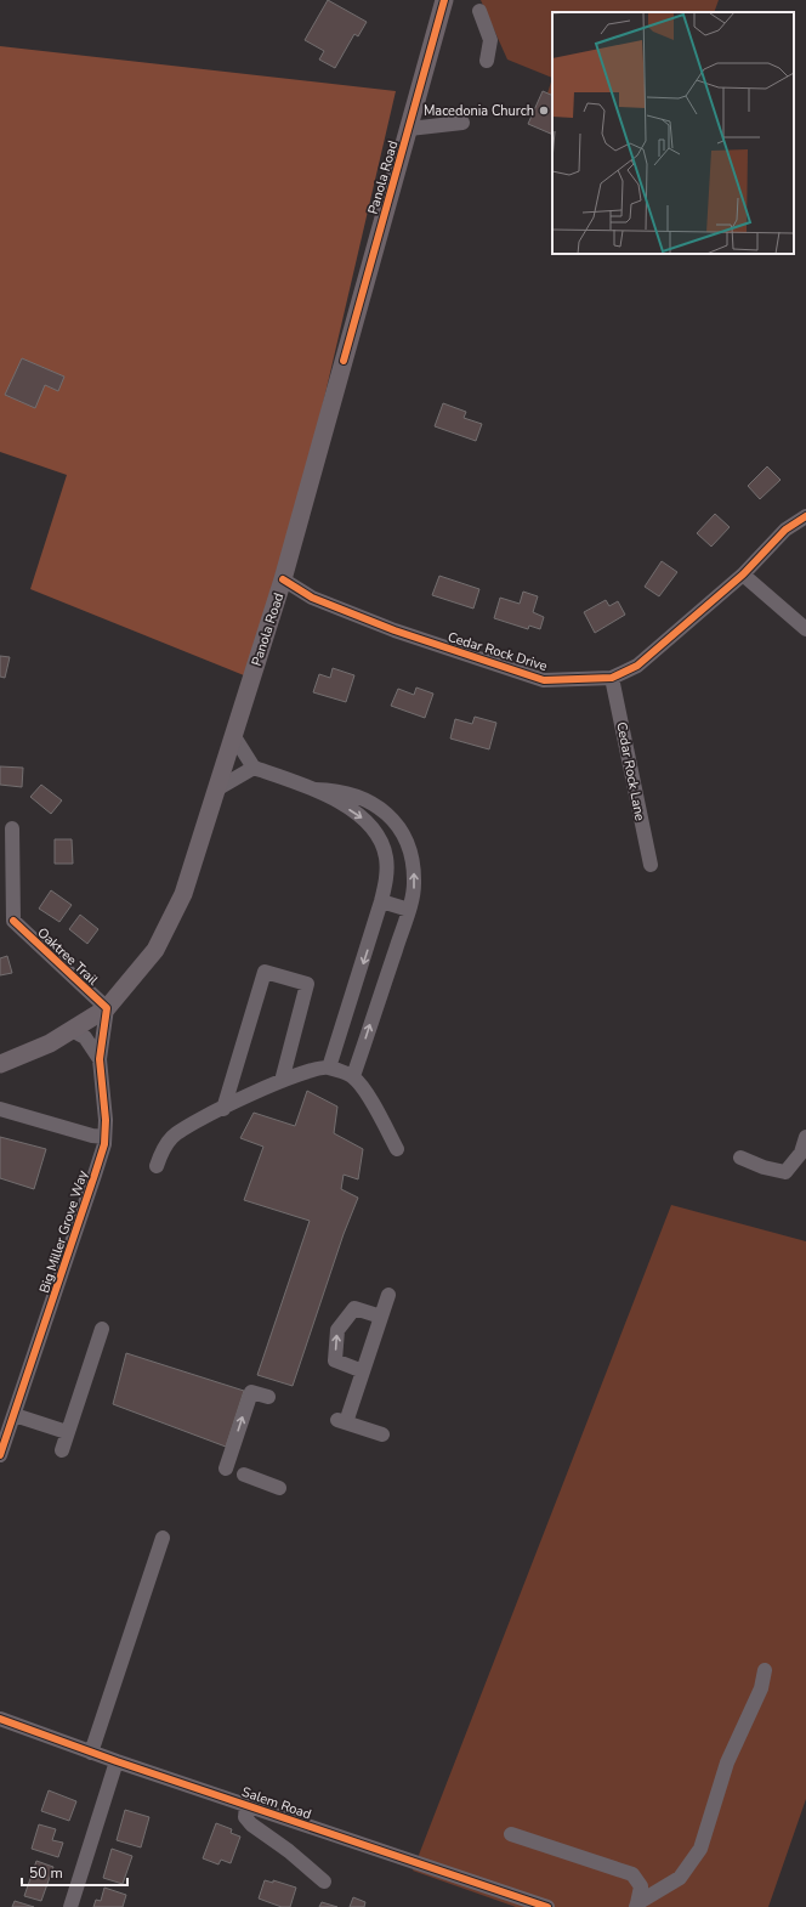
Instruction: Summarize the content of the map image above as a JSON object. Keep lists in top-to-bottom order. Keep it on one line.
{"streets":{"main road":["Panola Road"],"street":["Cedar Rock Drive","Cedar Rock Lane","Oaktree Trail","Big Miller Grove Way","Salem Road"]},"crossings":[["Panola Road","Cedar Rock Drive"],["Panola Road","Oaktree Trail"],["Panola Road","Big Miller Grove Way"],["Cedar Rock Drive","Cedar Rock Lane"],["Oaktree Trail","Big Miller Grove Way"]],"places":["Macedonia Church"],"scale_bar":"50 m"}
